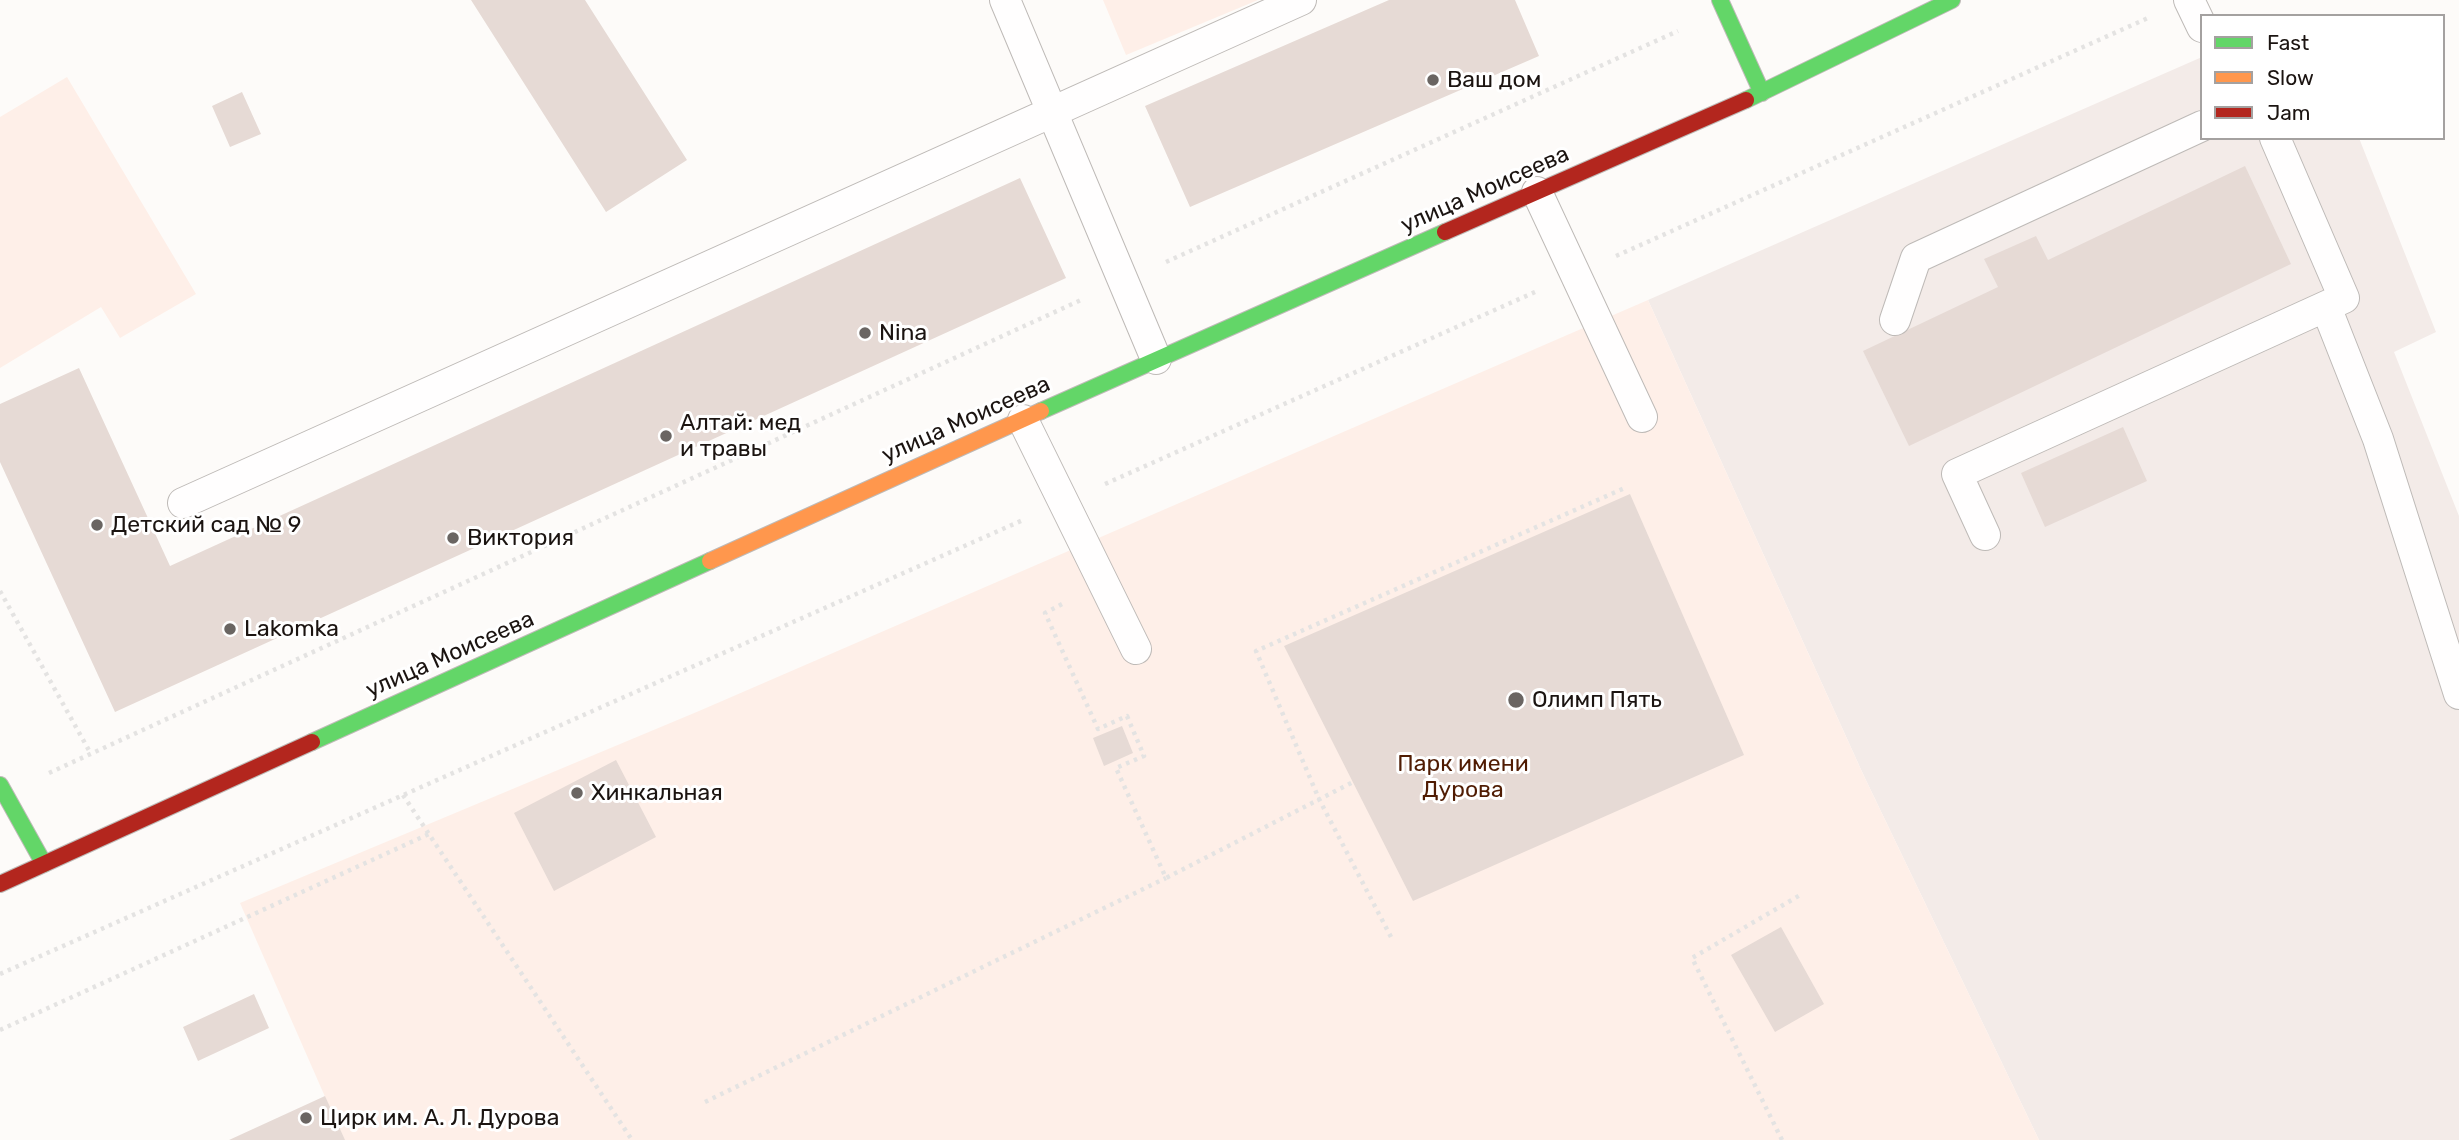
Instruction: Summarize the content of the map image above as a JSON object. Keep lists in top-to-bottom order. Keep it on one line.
{"streets":{"street":["улица Моисеева"]},"parks":["Парк имени Дурова"],"places":["Ваш дом","Nina","Алтай: мед и травы","Детский сад № 9","Виктория","Lakomka","Олимп Пять","Хинкальная","Цирк им. А. Л. Дурова"],"legend":["Fast","Slow","Jam"]}
